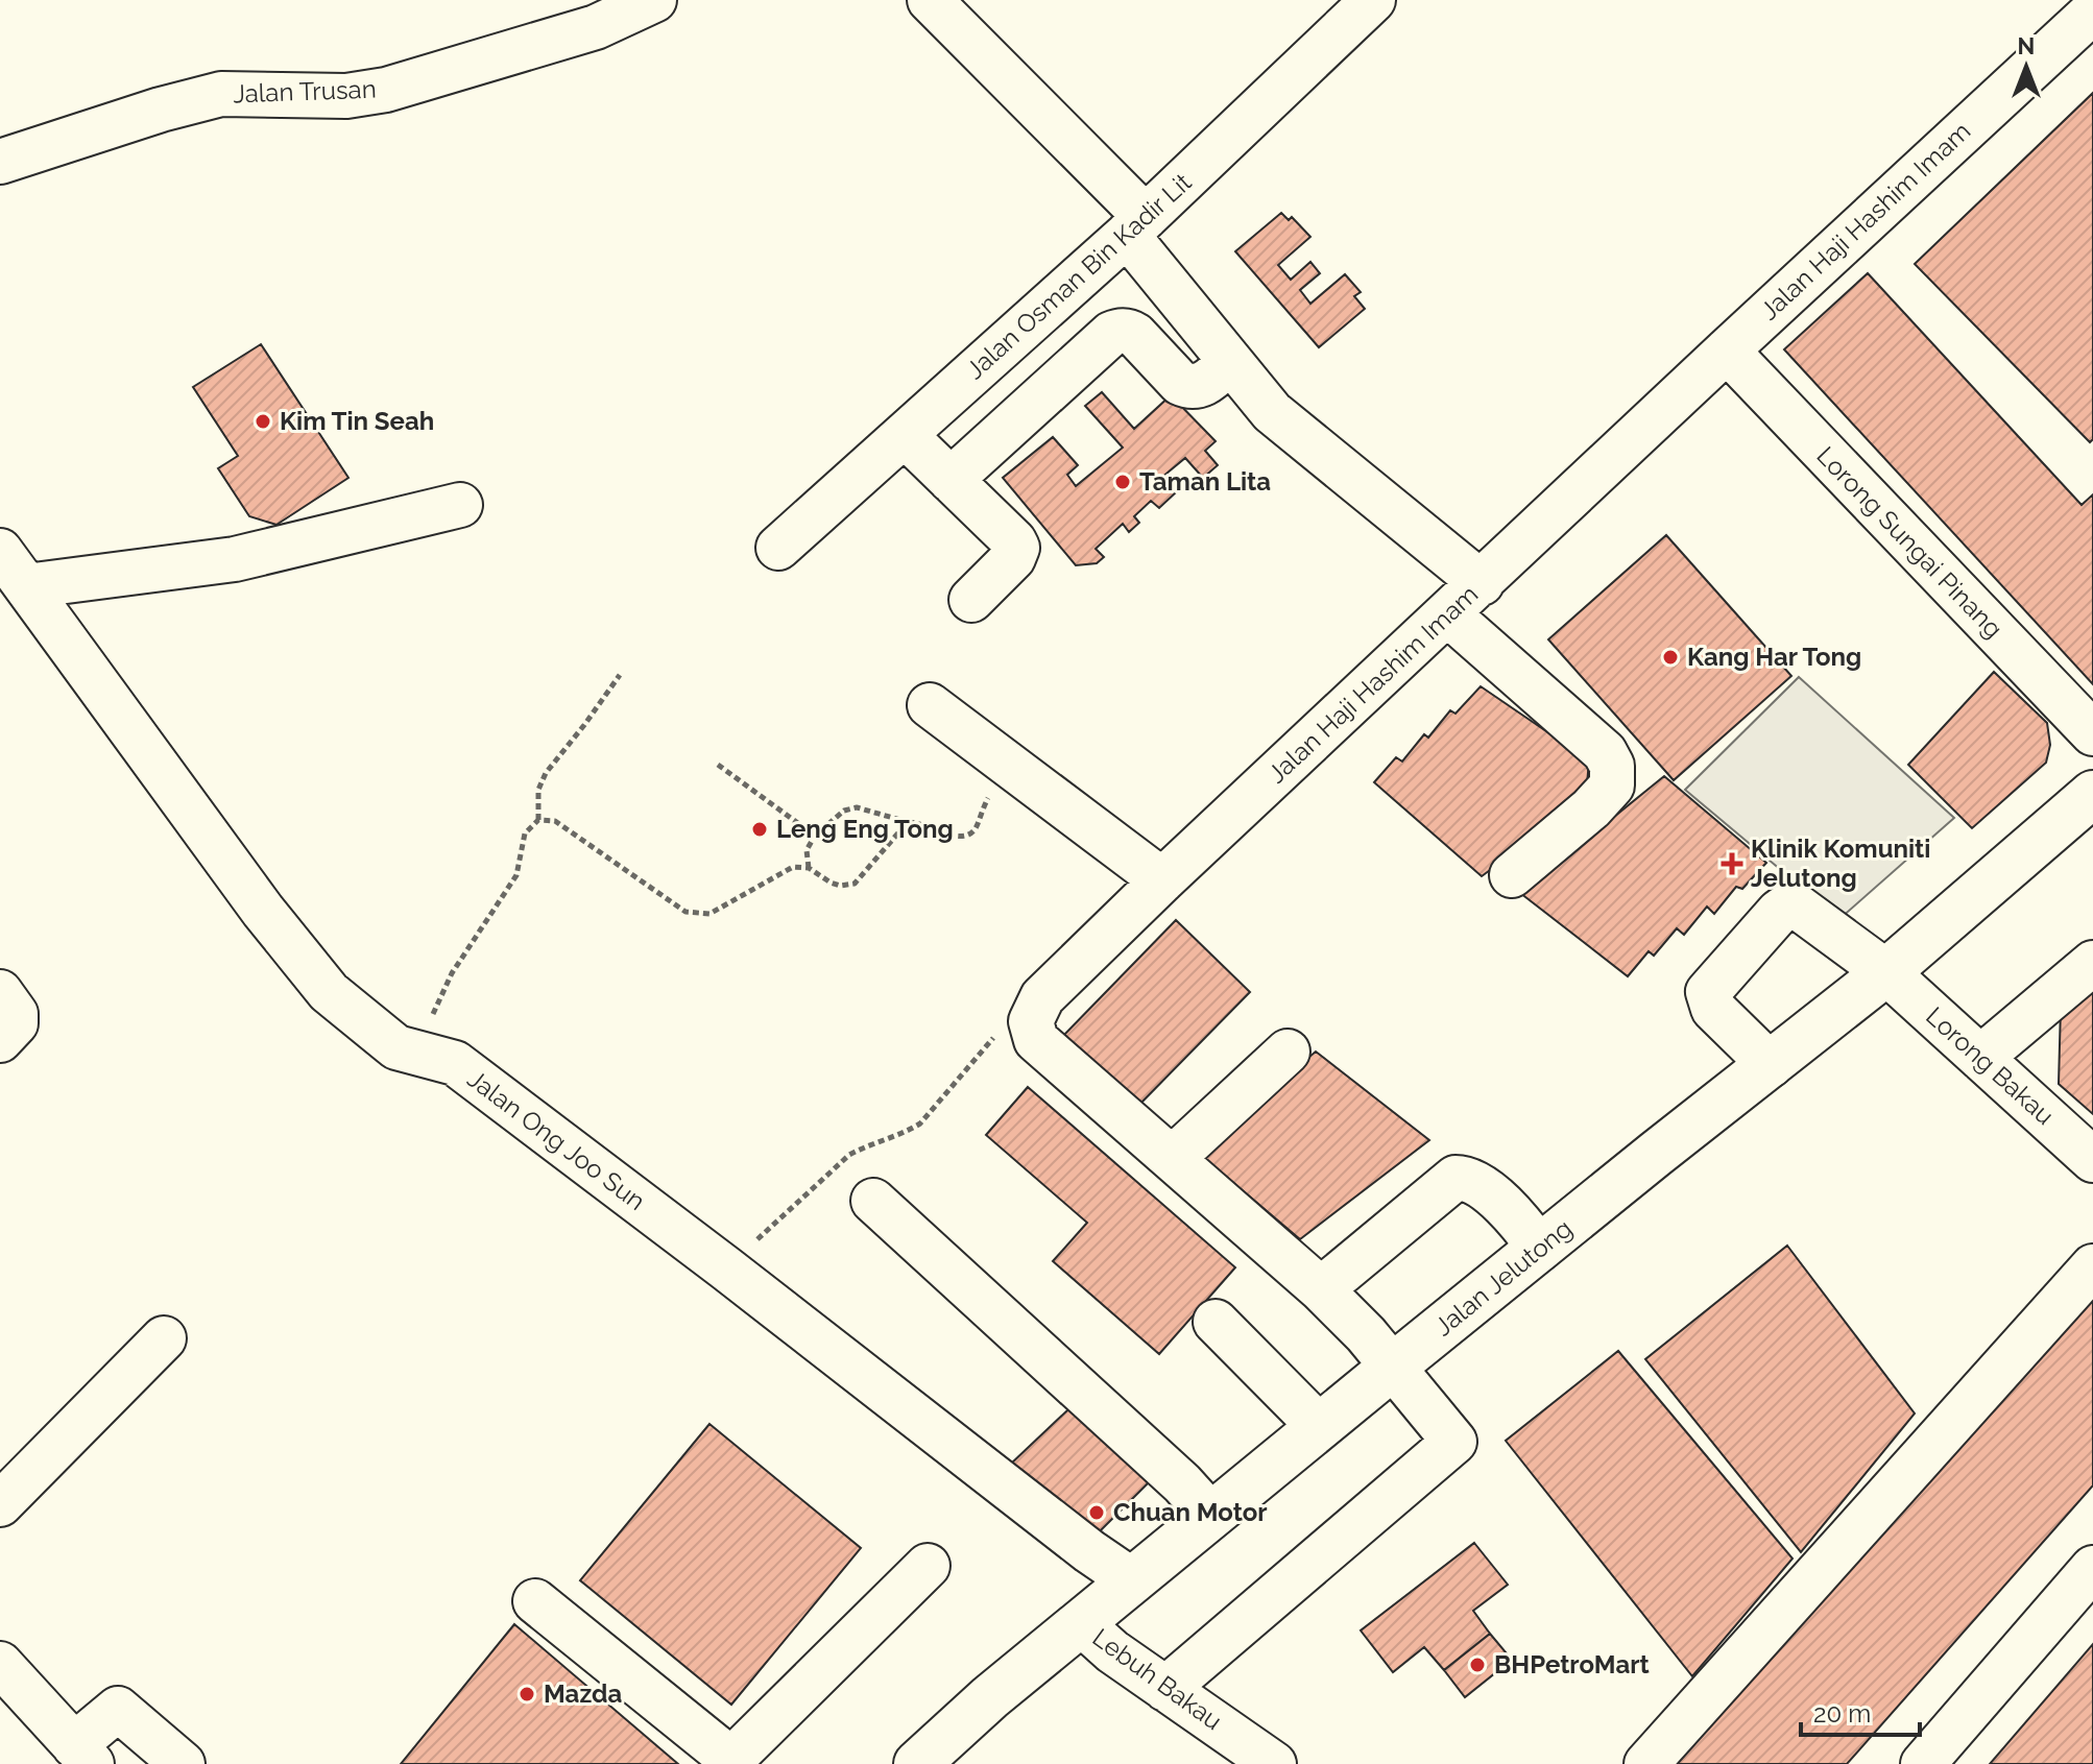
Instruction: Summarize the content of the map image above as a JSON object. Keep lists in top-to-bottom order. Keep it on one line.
{"streets":{"main road":["Jalan Jelutong"],"street":["Jalan Trusan","Jalan Haji Hashim Imam","Jalan Osman Bin Kadir Lit","Lorong Sungai Pinang","Lorong Bakau","Jalan Ong Joo Sun","Lebuh Bakau"]},"crossings":[["Jalan Haji Hashim Imam","Lorong Sungai Pinang"],["Lorong Bakau","Jalan Jelutong"],["Jalan Ong Joo Sun","Jalan Jelutong"],["Jalan Jelutong","Lebuh Bakau"]],"places":{"other":["Kim Tin Seah","Taman Lita","Kang Har Tong","Leng Eng Tong","Chuan Motor","BHPetroMart","Mazda"],"health":["Klinik Komuniti Jelutong"]},"scale_bar":"20 m","north":"top"}
